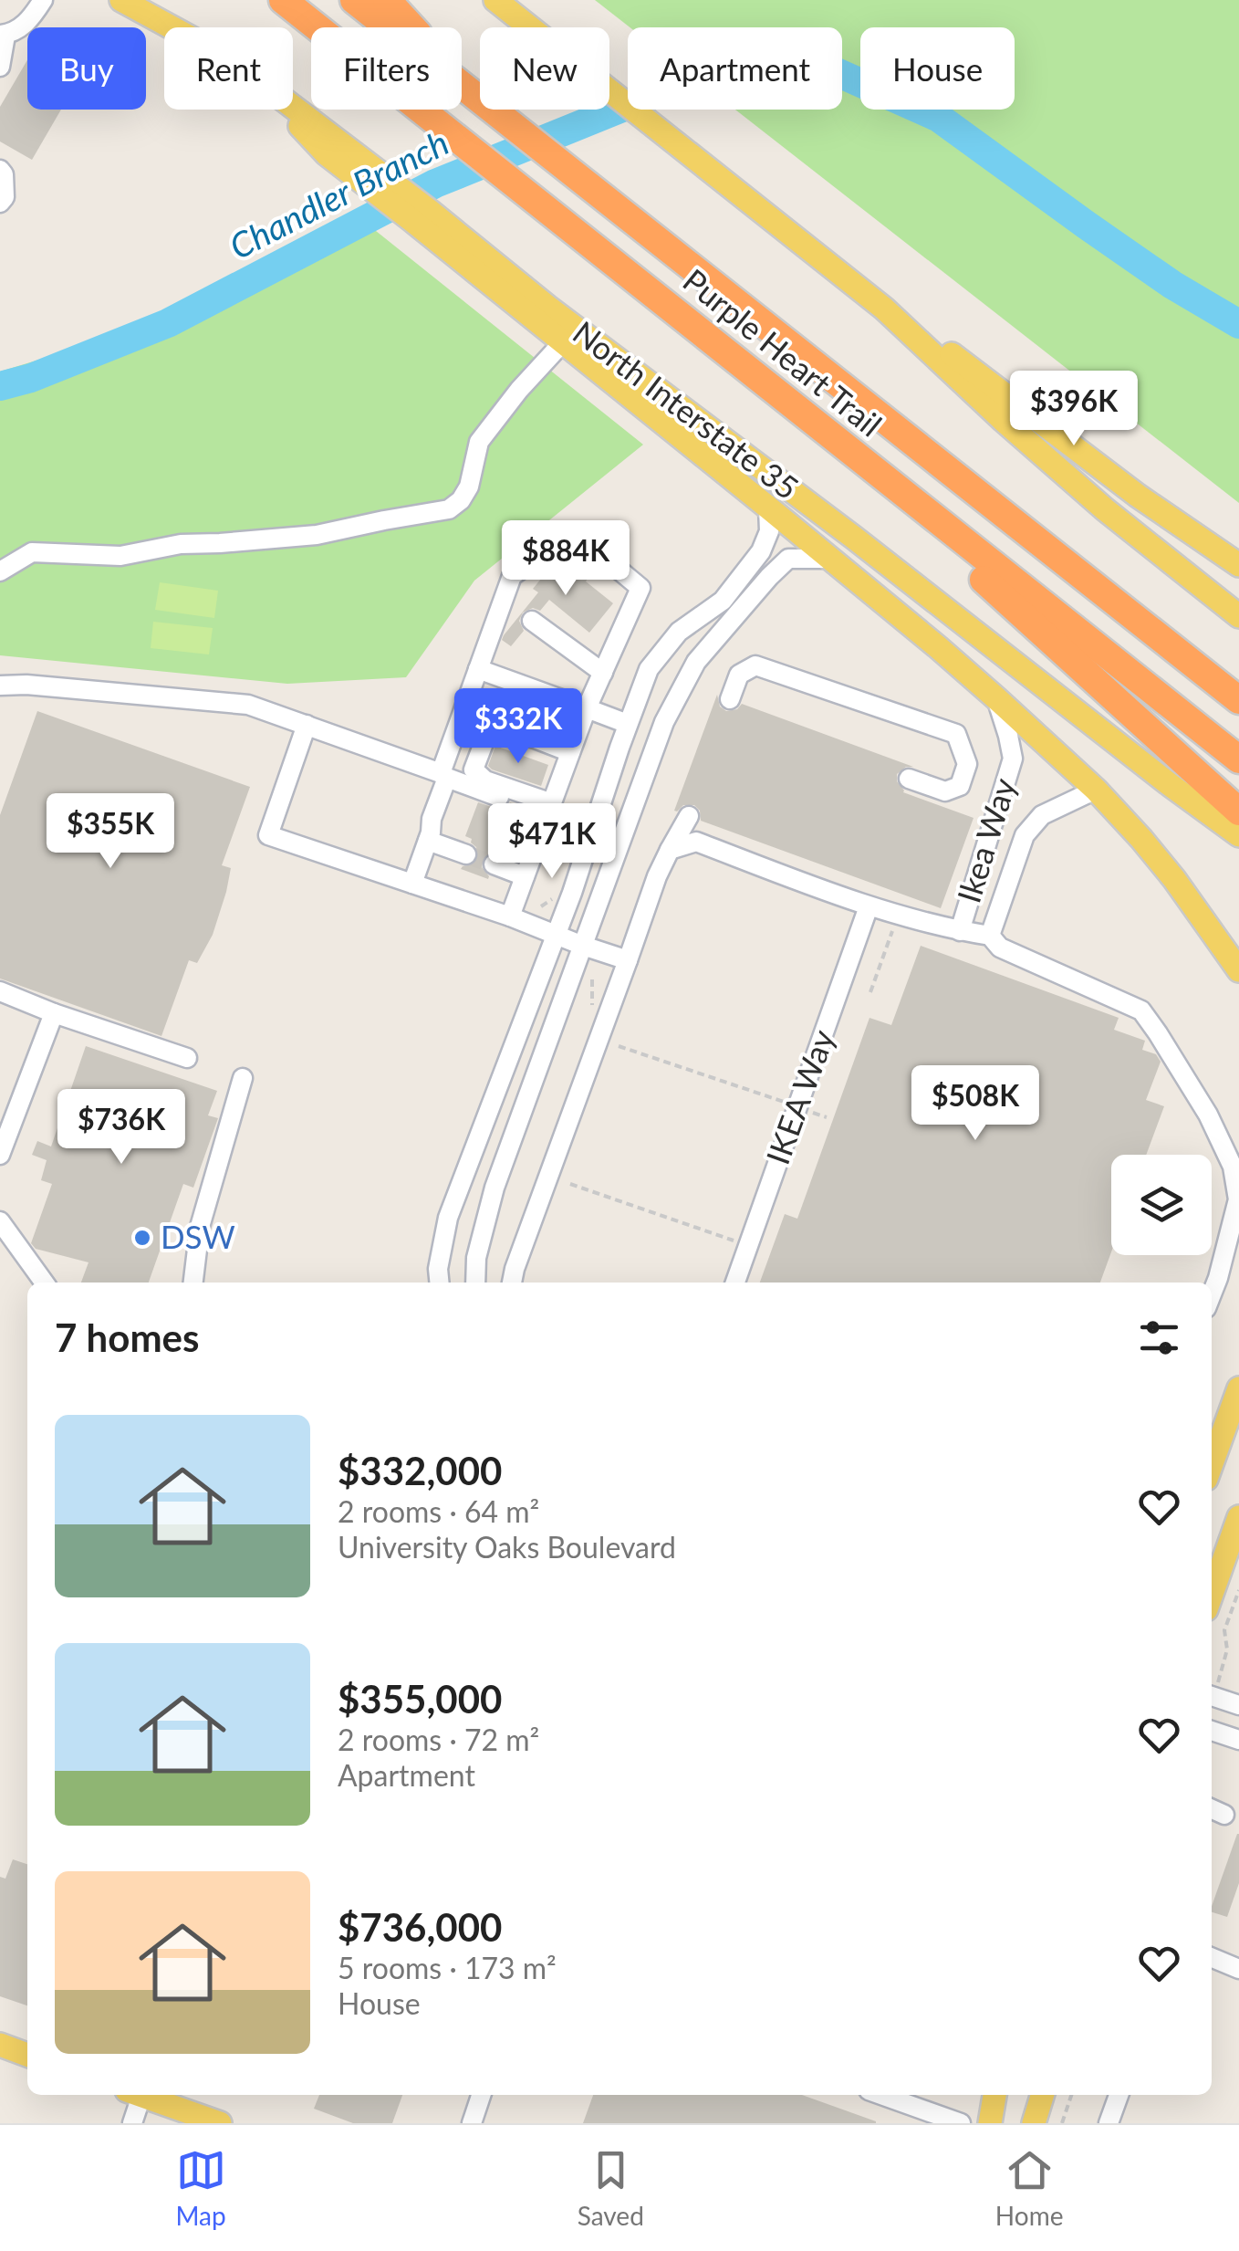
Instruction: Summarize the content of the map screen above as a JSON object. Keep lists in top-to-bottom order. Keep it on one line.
{"streets":{"highway":["Purple Heart Trail"],"main road":["North Interstate 35"],"street":["Ikea Way","IKEA Way"]},"water":["Chandler Branch"],"places":["DSW"],"page":{"chip":["Buy","Rent","Filters","New","Apartment","House"],"price":["$396K","$884K","$332K","$355K","$471K","$508K","$736K"],"heading":"7 homes","list":[{"name":"$332,000","note":"2 rooms · 64 m² · University Oaks Boulevard"},{"name":"$355,000","note":"2 rooms · 72 m² · Apartment"},{"name":"$736,000","note":"5 rooms · 173 m² · House"}],"tabs":["Map","Saved","Home"]}}
